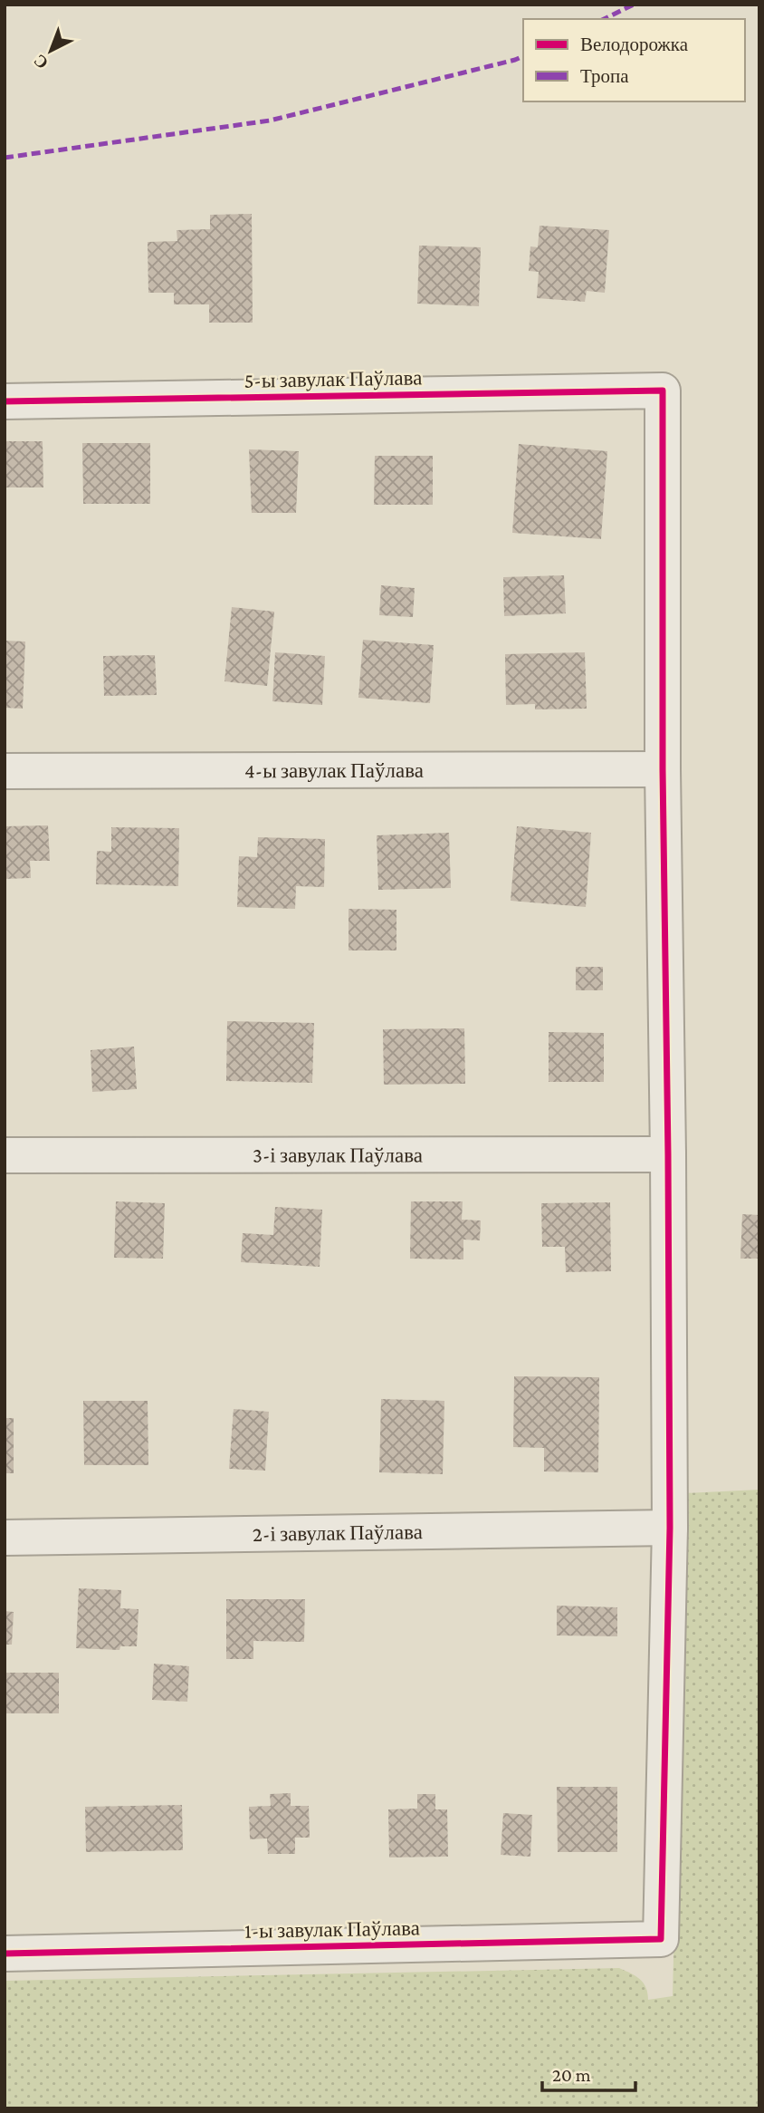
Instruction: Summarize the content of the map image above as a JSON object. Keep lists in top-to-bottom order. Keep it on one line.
{"streets":{"street":["5-ы завулак Паўлава","4-ы завулак Паўлава","3-і завулак Паўлава","2-і завулак Паўлава","1-ы завулак Паўлава"]},"crossings":[["5-ы завулак Паўлава","4-ы завулак Паўлава"],["2-і завулак Паўлава","1-ы завулак Паўлава"]],"legend":["Велодорожка","Тропа"],"scale_bar":"20 m","north":"bottom left"}
